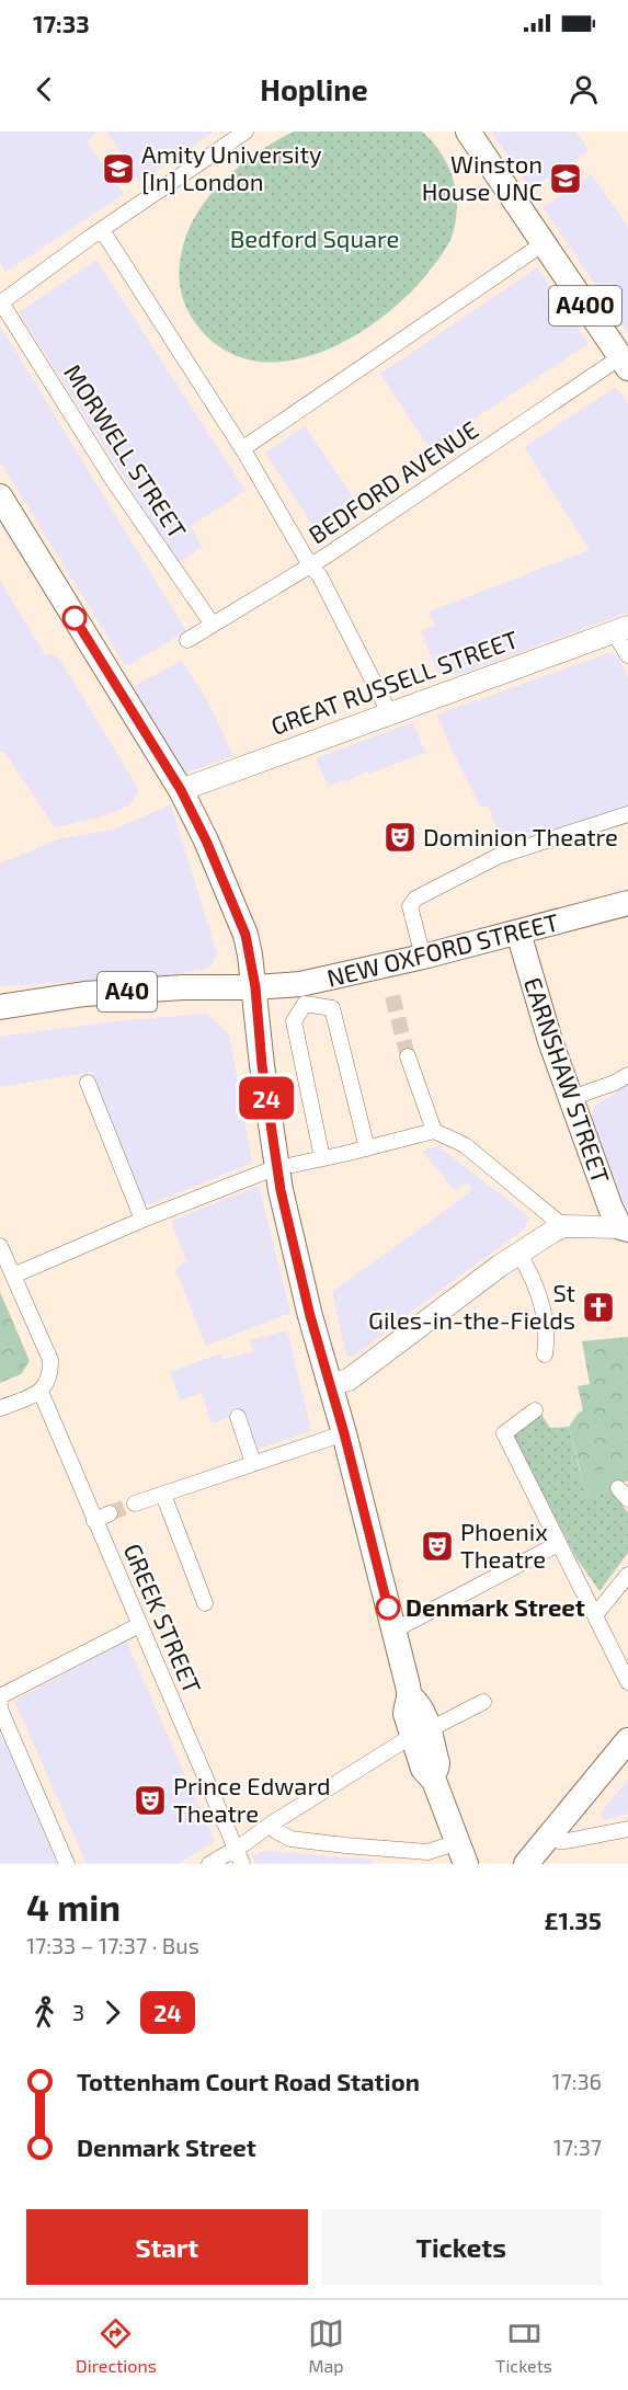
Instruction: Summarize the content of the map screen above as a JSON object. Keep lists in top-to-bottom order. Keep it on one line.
{"streets":{"main road":["A400","NEW OXFORD STREET","A40","EARNSHAW STREET"],"street":["MORWELL STREET","BEDFORD AVENUE","GREAT RUSSELL STREET","GREEK STREET"]},"crossings":[["A400","BEDFORD AVENUE"],["MORWELL STREET","BEDFORD AVENUE"],["NEW OXFORD STREET","A40"],["NEW OXFORD STREET","EARNSHAW STREET"]],"parks":["Bedford Square"],"places":{"school or university":["Amity University [In] London","Winston House UNC"],"theatre":["Dominion Theatre","Phoenix Theatre","Prince Edward Theatre"],"church":["St Giles-in-the-Fields"],"other":["Denmark Street"]},"lines":["bus line 24"],"page":{"status":"17:33","header":"Hopline","on_map":"24","heading":["4 min","17:33 – 17:37 · Bus","£1.35"],"legs":["3","24"],"list":[{"name":"Tottenham Court Road Station","value":"17:36"},{"name":"Denmark Street","value":"17:37"}],"buttons":["Start","Tickets"],"tabs":["Directions","Map","Tickets"]}}
